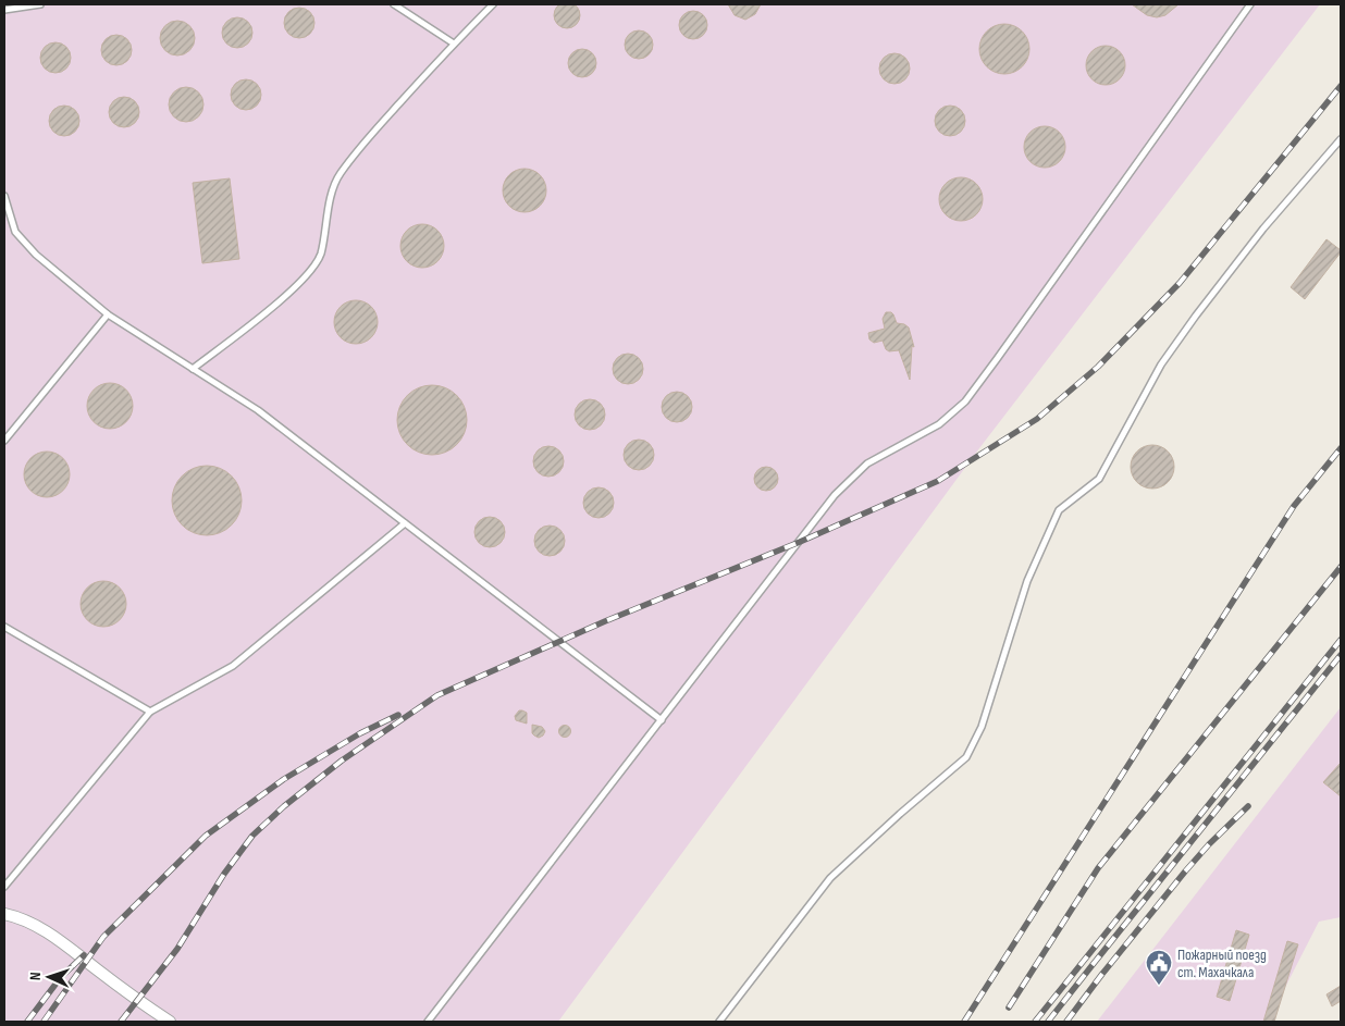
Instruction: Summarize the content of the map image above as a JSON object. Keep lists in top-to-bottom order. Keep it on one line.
{"places":{"public building":["Пожарный поезд ст. Махачкала"]},"north":"left"}
